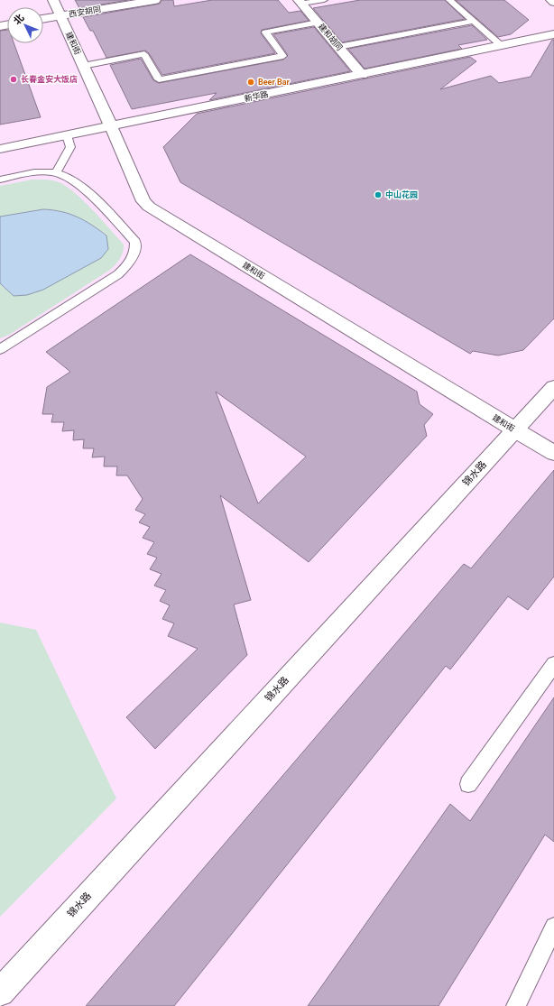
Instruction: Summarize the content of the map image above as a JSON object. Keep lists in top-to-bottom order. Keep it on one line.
{"streets":{"street":["西安胡同","建和胡同","建和街","新华路","锦水路"]},"crossings":[["西安胡同","建和街"],["建和胡同","新华路"],["建和街","新华路"],["建和街","锦水路"]],"places":["长春金安大饭店","Beer Bar","中山花园"],"north":"top left"}
